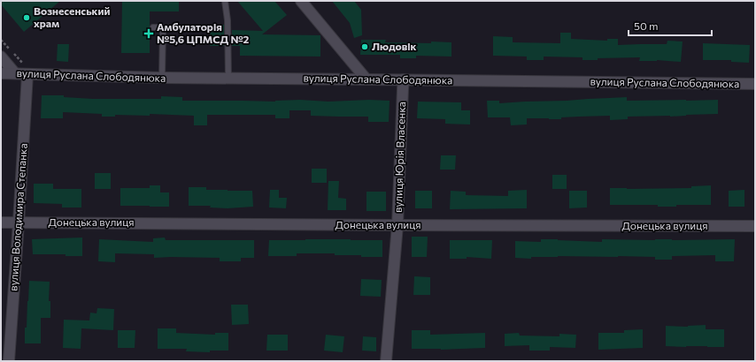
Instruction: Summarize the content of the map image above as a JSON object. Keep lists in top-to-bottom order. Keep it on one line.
{"streets":{"street":["вулиця Руслана Слободянюка","вулиця Юрія Власенка","вулиця Володимира Степанка","Донецька вулиця"]},"crossings":[["вулиця Руслана Слободянюка","вулиця Юрія Власенка"],["вулиця Руслана Слободянюка","вулиця Володимира Степанка"],["вулиця Юрія Власенка","Донецька вулиця"],["вулиця Володимира Степанка","Донецька вулиця"]],"places":{"other":["Вознесенський храм","Людовік"],"health":["Амбулаторія №5,6 ЦПМСД №2"]},"scale_bar":"50 m"}
